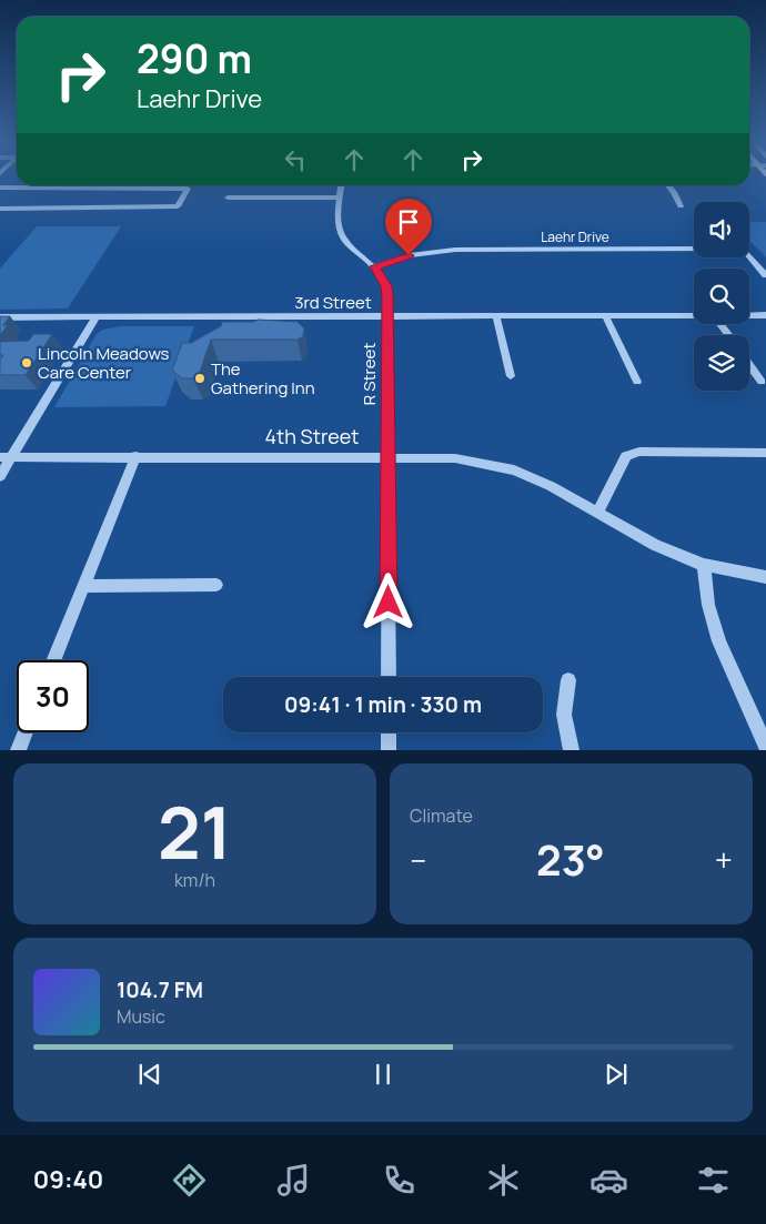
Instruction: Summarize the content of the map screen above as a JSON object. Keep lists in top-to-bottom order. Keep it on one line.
{"streets":{"street":["Laehr Drive","3rd Street","R Street","4th Street"]},"crossings":[["Laehr Drive","R Street"],["3rd Street","R Street"],["R Street","4th Street"]],"places":["Lincoln Meadows Care Center","The Gathering Inn"],"page":{"turn":["290 m","Laehr Drive"],"limit":"30","trip":"09:41 · 1 min · 330 m","tile":[["21","km/h"],"Climate"],"heat":["−","23°","+"],"song":["104.7 FM","Music"],"tabs":"09:40"}}
